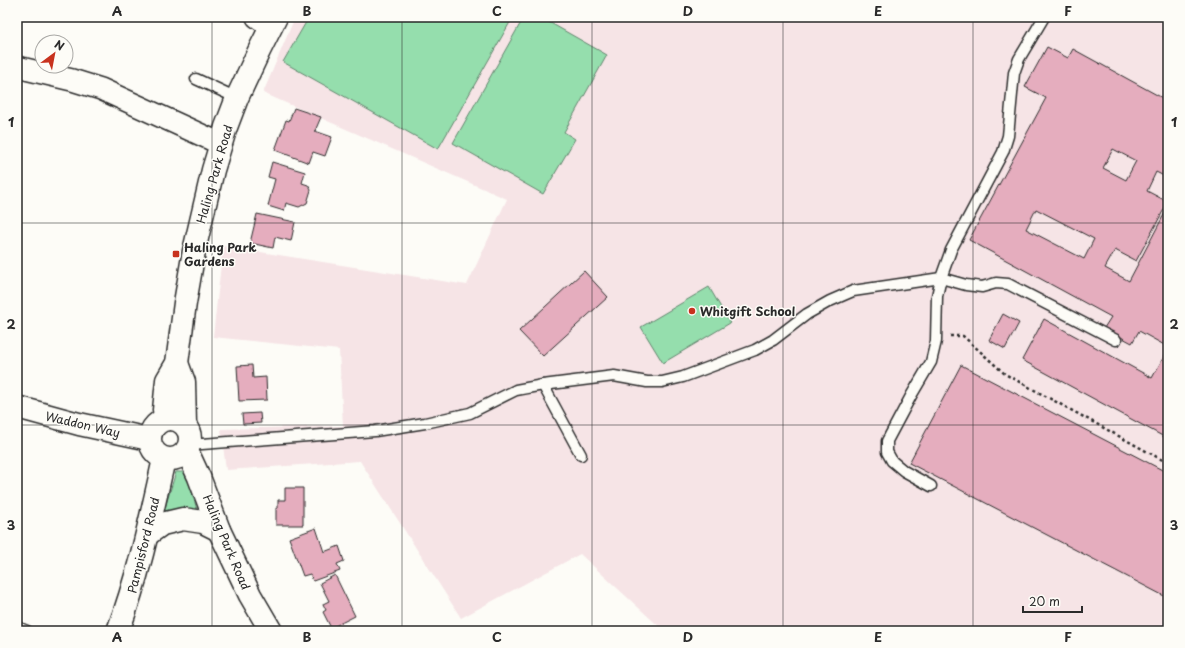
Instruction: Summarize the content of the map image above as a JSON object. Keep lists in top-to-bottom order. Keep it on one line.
{"streets":{"street":["Haling Park Road","Waddon Way","Pampisford Road"]},"crossings":[["Haling Park Road","Waddon Way"],["Haling Park Road","Pampisford Road"],["Waddon Way","Pampisford Road"]],"places":{"transit":["Haling Park Gardens"],"other":["Whitgift School"]},"scale_bar":"20 m","north":"top right","grid":{"columns":["A","B","C","D","E","F"],"rows":["1","2","3"]}}
